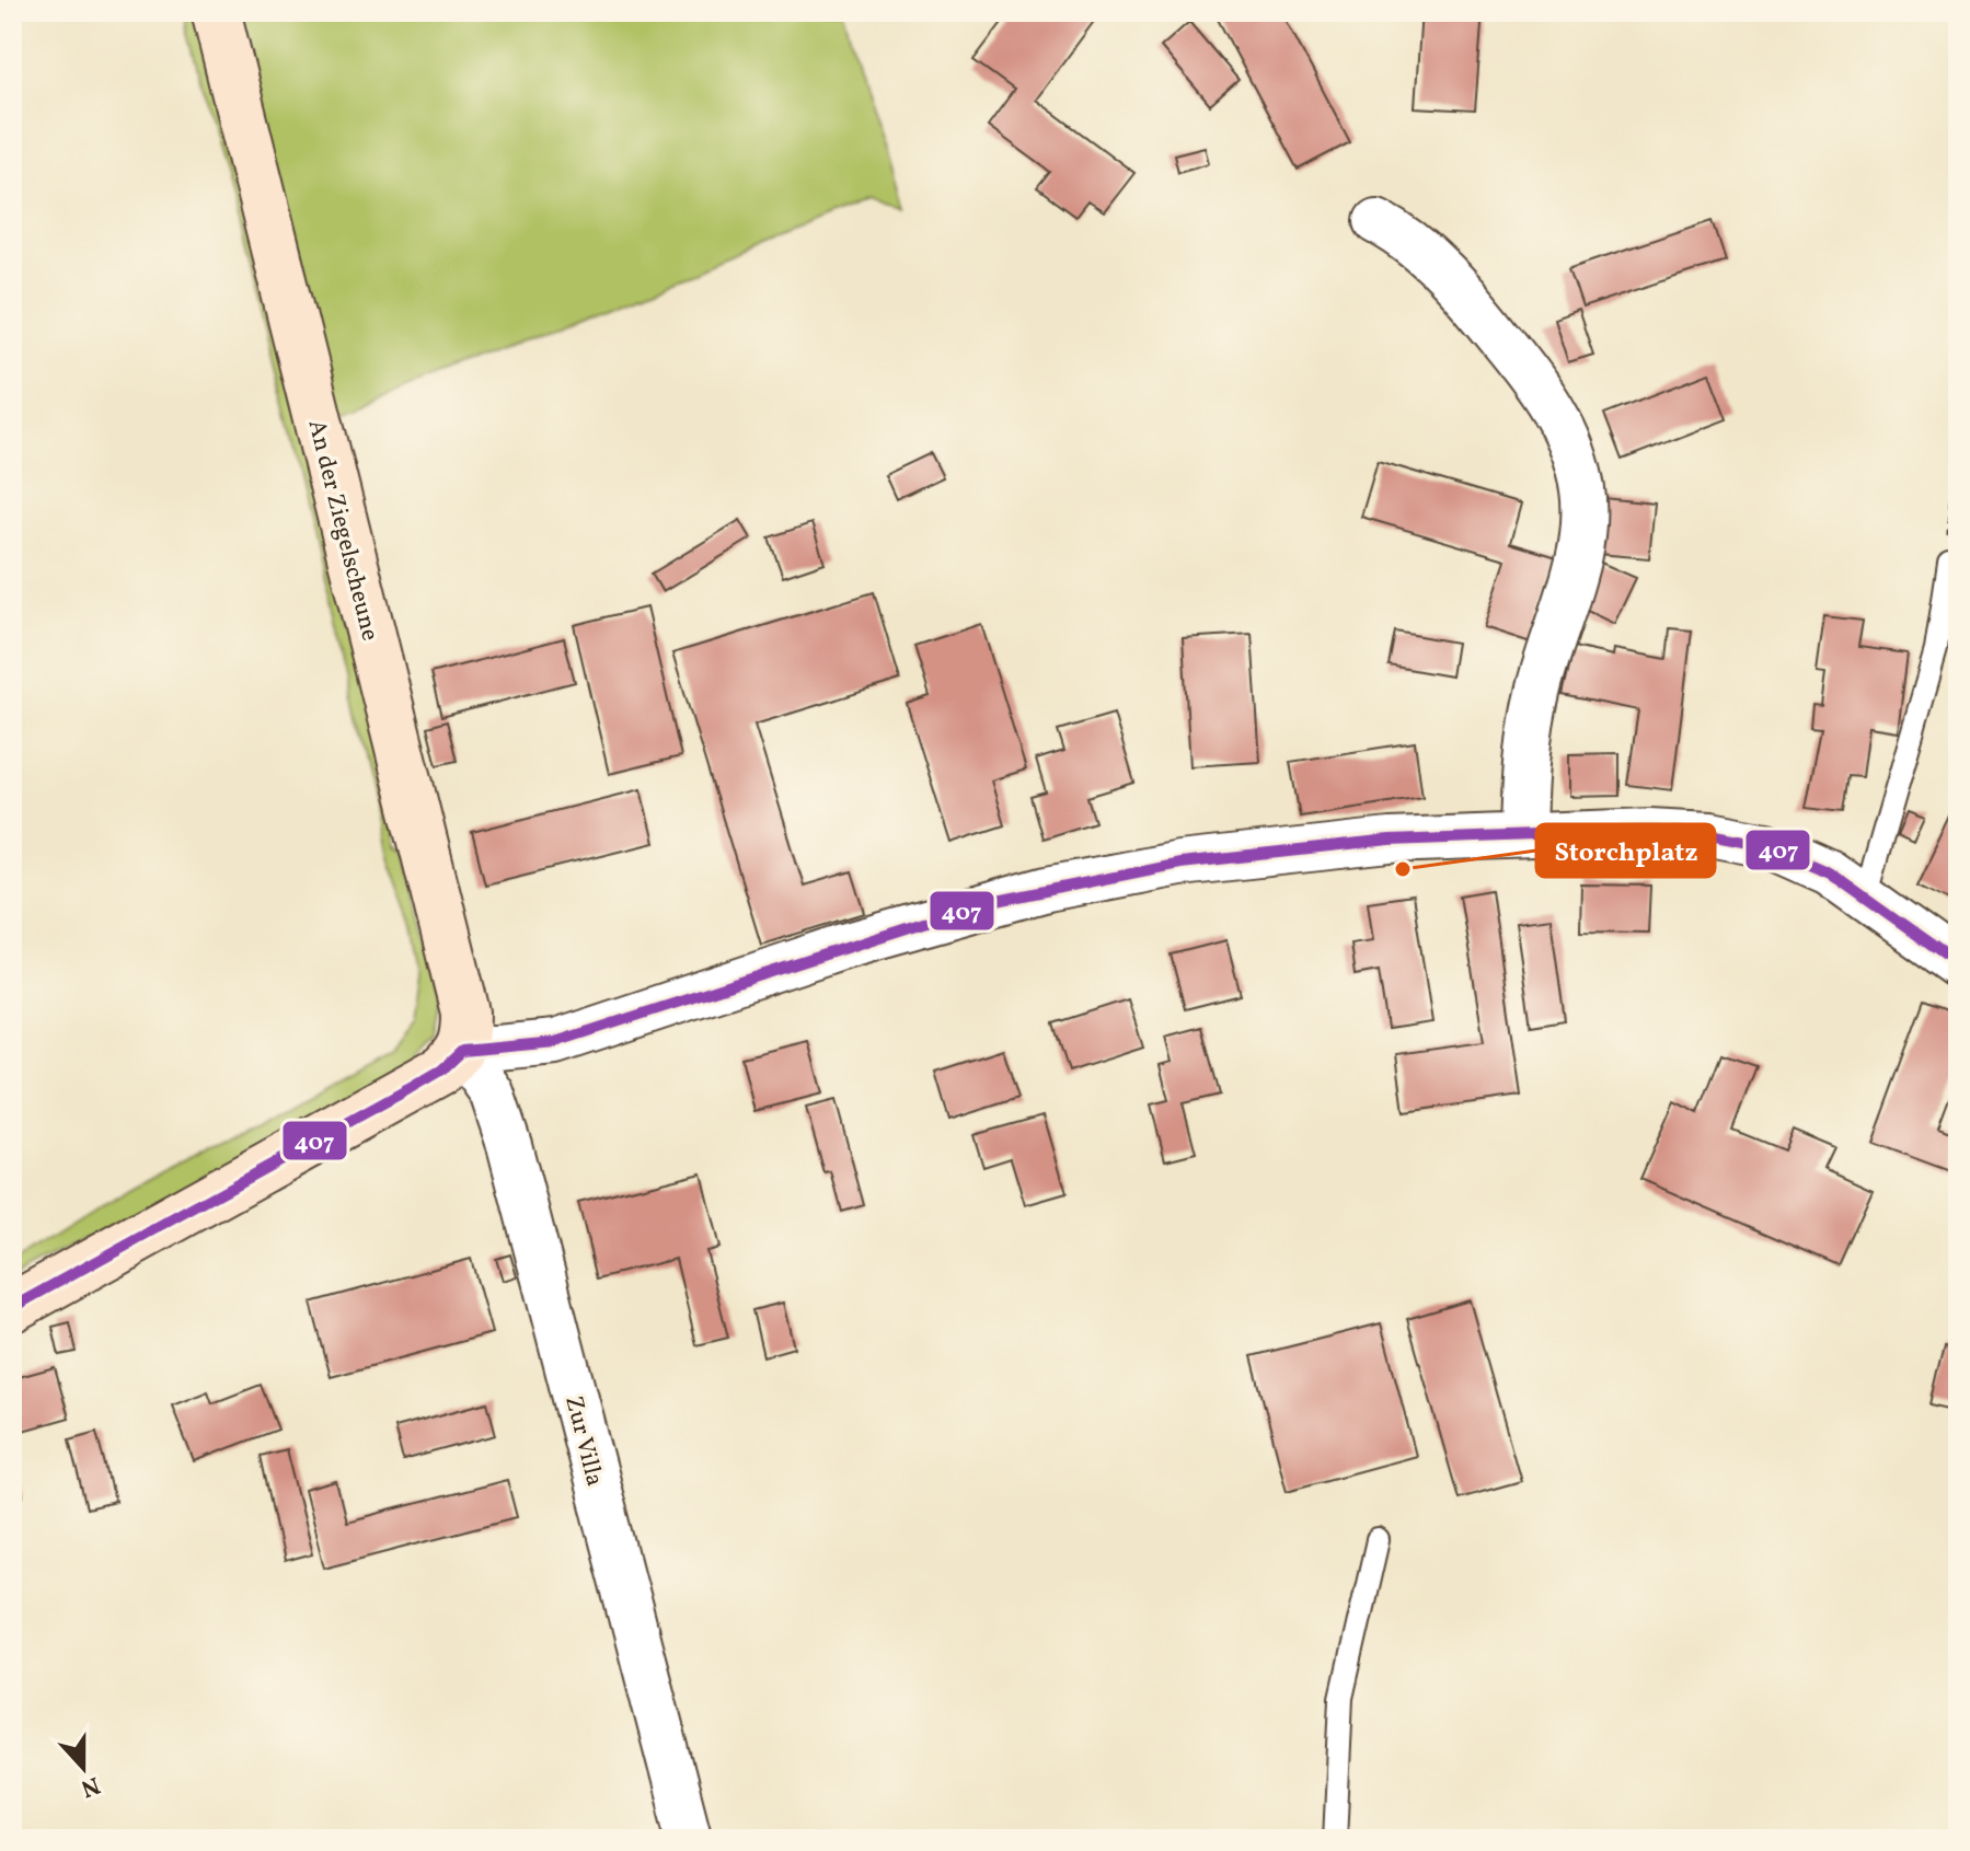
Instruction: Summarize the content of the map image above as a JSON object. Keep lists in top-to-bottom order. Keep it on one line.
{"streets":{"street":["An der Ziegelscheune","Zur Villa"]},"crossings":[["An der Ziegelscheune","Zur Villa"]],"places":["Storchplatz"],"lines":["transit line 407"],"north":"bottom"}
